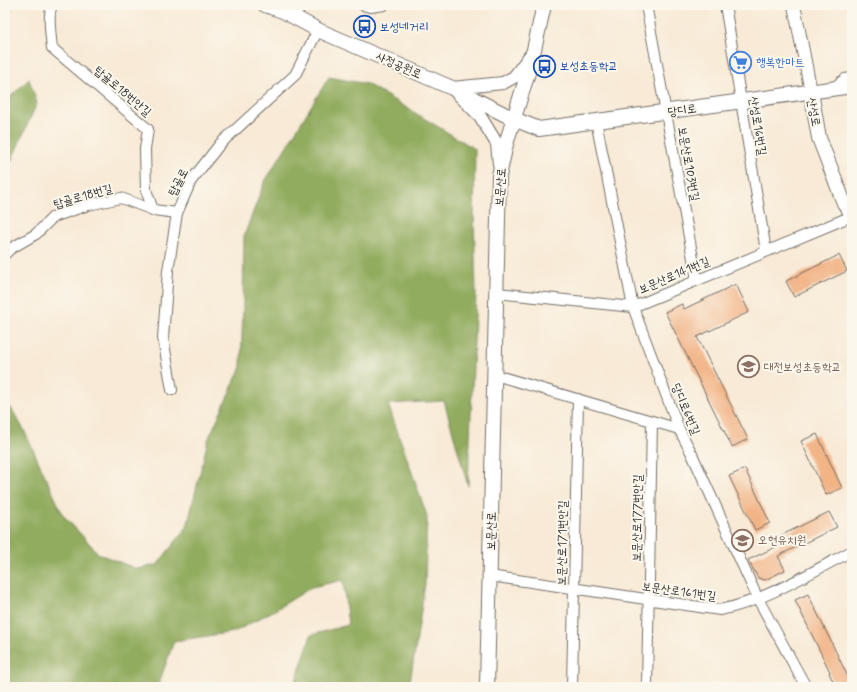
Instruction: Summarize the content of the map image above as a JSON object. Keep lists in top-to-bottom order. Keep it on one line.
{"streets":{"main road":["사정공원로","당디로","산성로","보문산로"],"street":["탑골로18번안길","산성로16번길","보문산로103번길","탑골로","탑골로18번길","보문산로141번길","당디로6번길","보문산로177번안길","보문산로171번안길","보문산로161번길"]},"crossings":[["사정공원로","당디로"],["사정공원로","탑골로"],["사정공원로","보문산로"],["탑골로18번안길","탑골로18번길"],["당디로","산성로"],["당디로","산성로16번길"],["당디로","보문산로103번길"],["당디로","보문산로"],["당디로","당디로6번길"],["산성로","보문산로141번길"],["산성로16번길","보문산로141번길"],["보문산로103번길","보문산로141번길"],["탑골로","탑골로18번길"],["보문산로","보문산로141번길"],["보문산로","보문산로161번길"],["보문산로141번길","당디로6번길"],["당디로6번길","보문산로161번길"],["보문산로177번안길","보문산로161번길"],["보문산로171번안길","보문산로161번길"]],"places":{"bus stop":["보성네거리","보성초등학교"],"supermarket":["행복한마트"],"school or university":["대전보성초등학교","오현유치원"]}}
